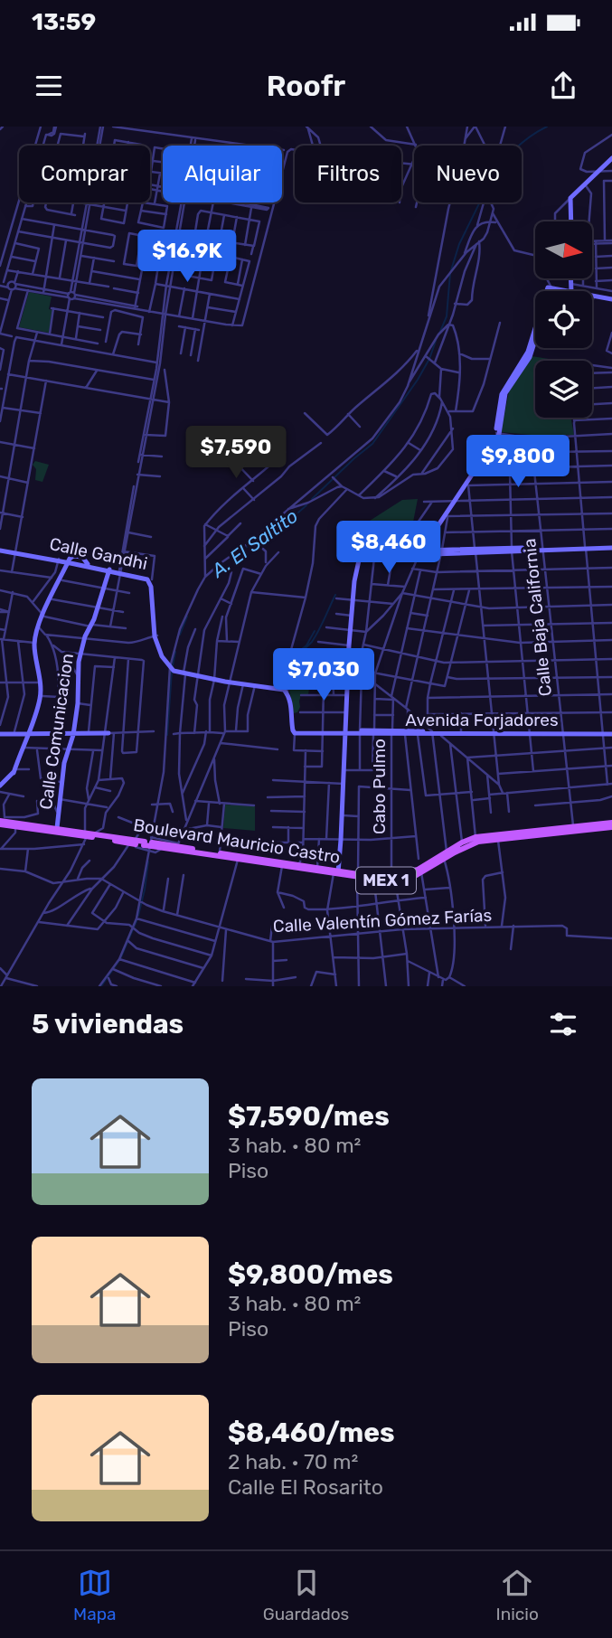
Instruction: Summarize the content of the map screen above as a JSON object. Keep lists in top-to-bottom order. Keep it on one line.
{"streets":{"main road":["Boulevard Mauricio Castro","MEX 1"],"street":["Calle Gandhi","Calle Baja California","Avenida Forjadores","Calle Comunicacion","Cabo Pulmo","Calle Valentín Gómez Farías"]},"crossings":[["Calle Gandhi","Calle Comunicacion"],["Calle Baja California","Avenida Forjadores"],["Calle Baja California","Boulevard Mauricio Castro"],["Avenida Forjadores","Cabo Pulmo"],["Calle Comunicacion","Boulevard Mauricio Castro"],["Cabo Pulmo","Boulevard Mauricio Castro"]],"water":["A. El Saltito"],"north":"right","page":{"status":"13:59","header":"Roofr","chip":["Comprar","Alquilar","Filtros","Nuevo"],"price":["$16.9K","$7,590","$9,800","$8,460","$7,030"],"heading":"5 viviendas","list":[{"name":"$7,590/mes","note":"3 hab. · 80 m² · Piso"},{"name":"$9,800/mes","note":"3 hab. · 80 m² · Piso"},{"name":"$8,460/mes","note":"2 hab. · 70 m² · Calle El Rosarito"}],"tabs":["Mapa","Guardados","Inicio"]}}
